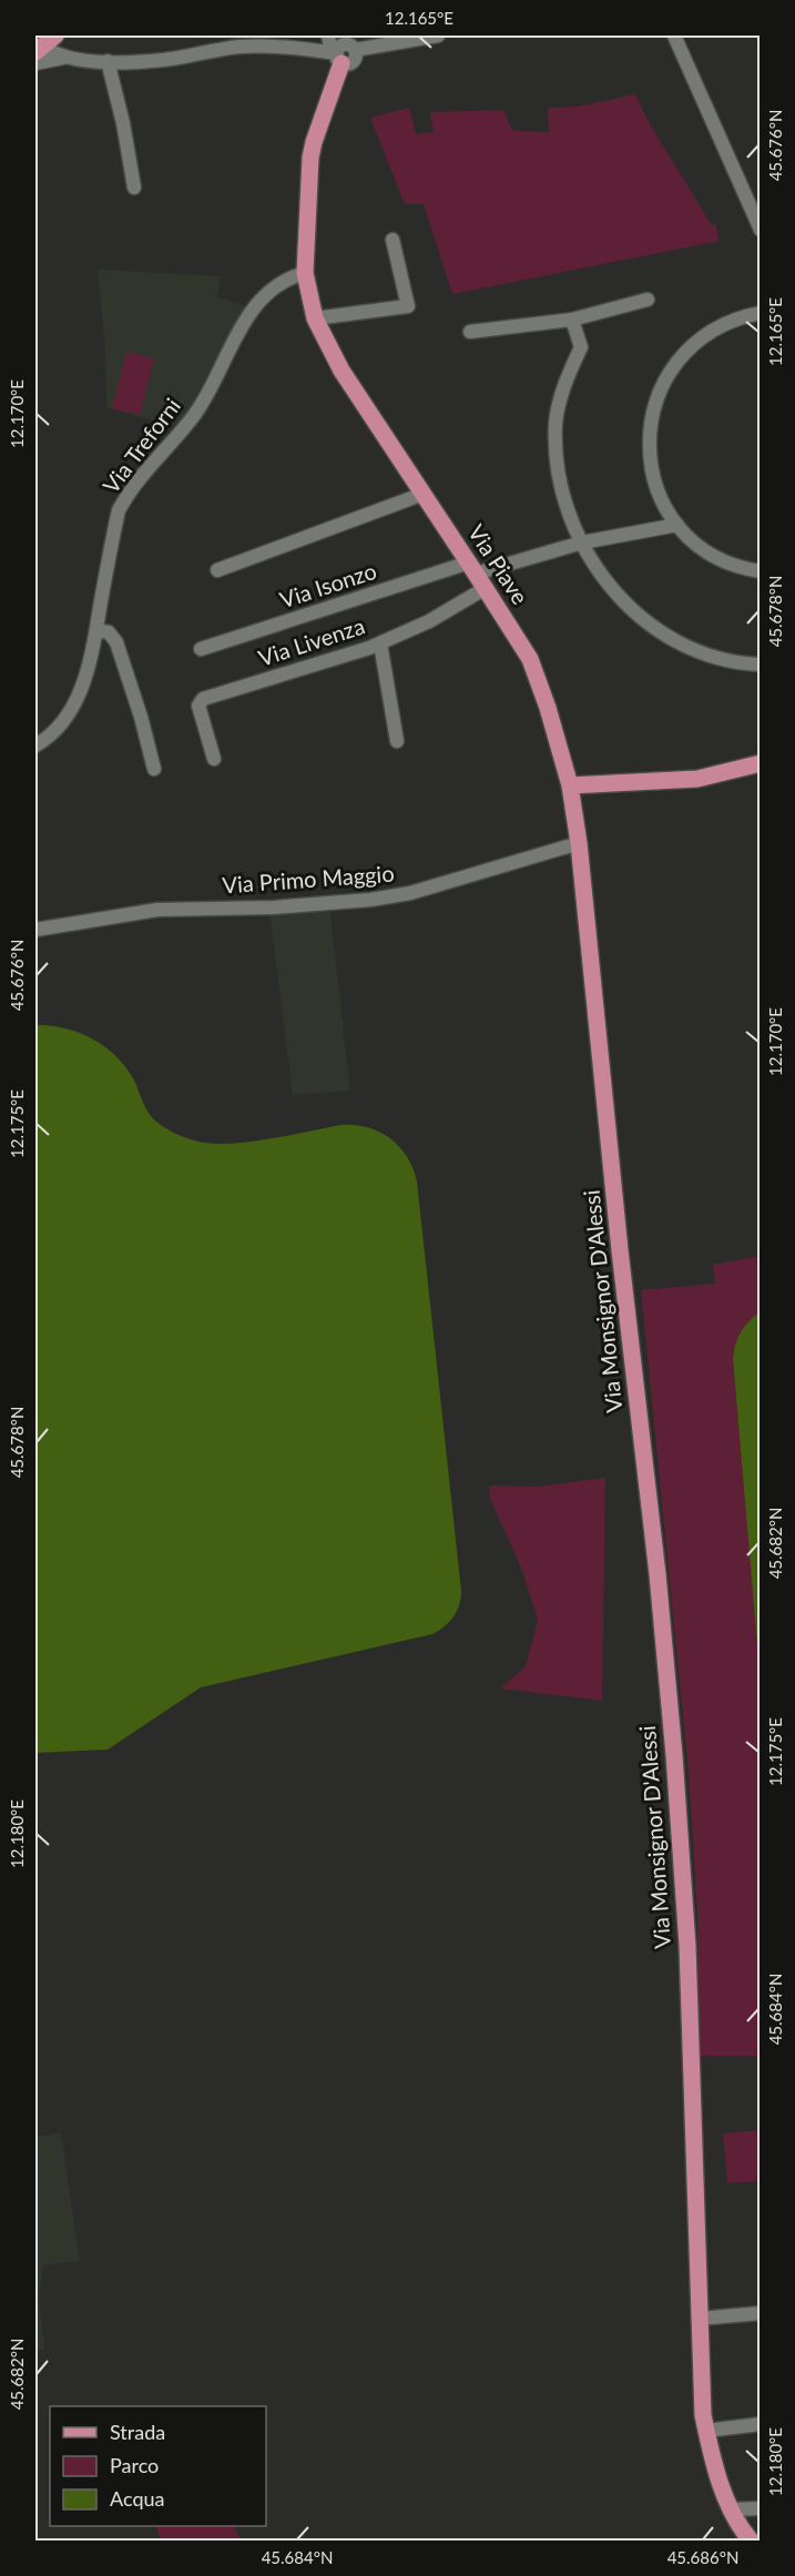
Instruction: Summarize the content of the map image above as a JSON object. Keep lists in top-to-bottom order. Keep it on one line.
{"streets":{"main road":["Via Piave","Via Monsignor D'Alessi"],"street":["Via Treforni","Via Isonzo","Via Livenza","Via Primo Maggio"]},"crossings":[["Via Treforni","Via Piave"],["Via Piave","Via Isonzo"],["Via Piave","Via Livenza"],["Via Piave","Via Primo Maggio"],["Via Piave","Via Monsignor D'Alessi"],["Via Isonzo","Via Livenza"]],"legend":["Strada","Parco","Acqua"],"coordinates":["12.165°E","45.676°N","12.170°E","45.678°N","12.175°E","45.682°N","12.180°E","45.684°N","45.686°N"]}
